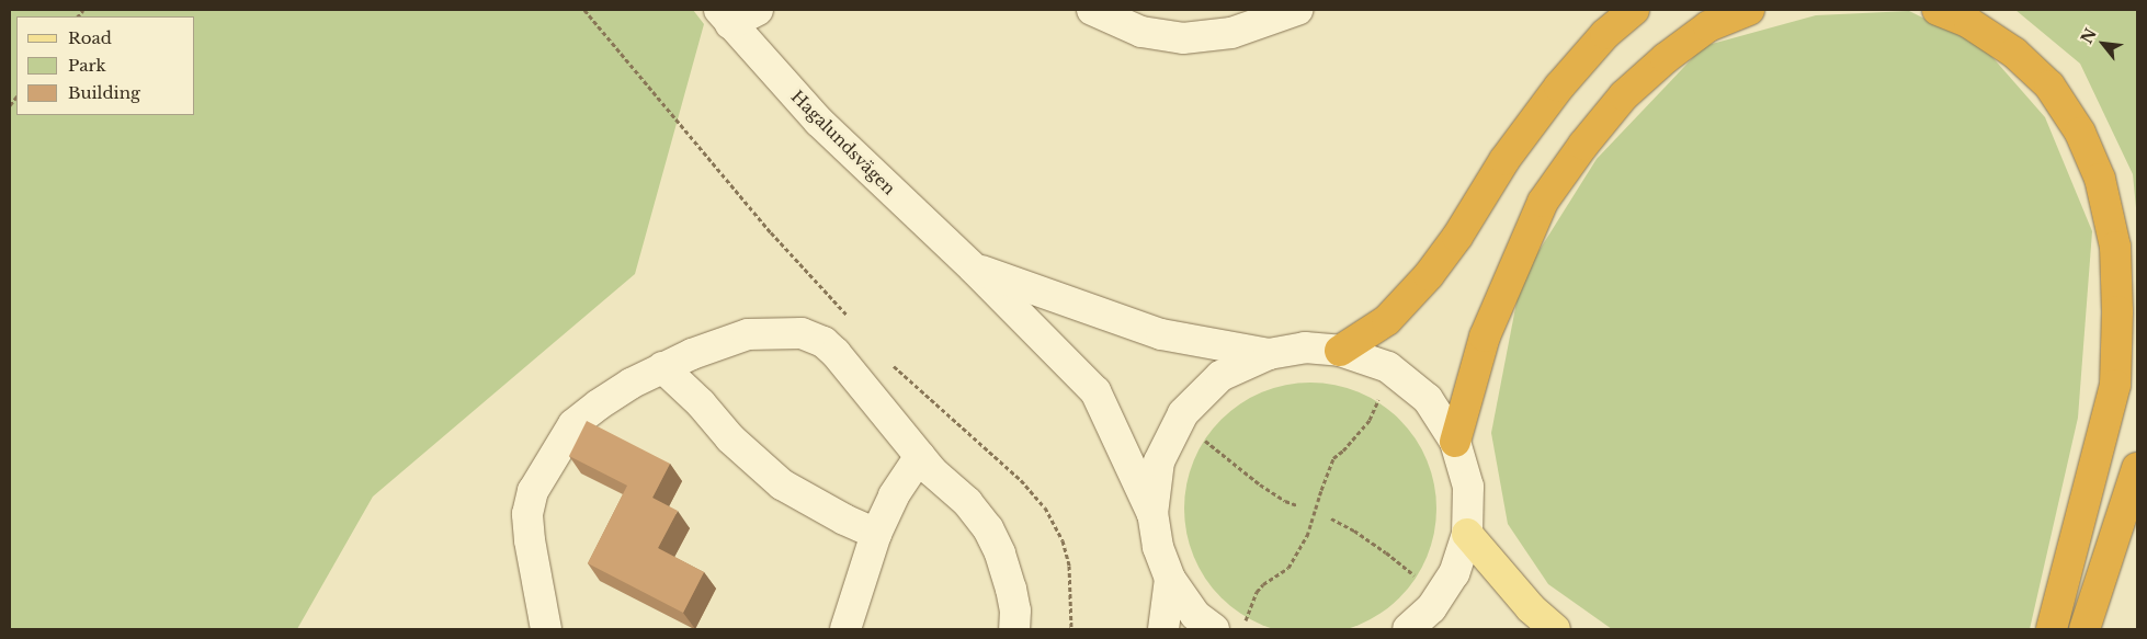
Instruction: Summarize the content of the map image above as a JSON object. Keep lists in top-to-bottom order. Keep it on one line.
{"streets":{"street":["Hagalundsvägen"]},"legend":["Road","Park","Building"],"north":"top left"}
